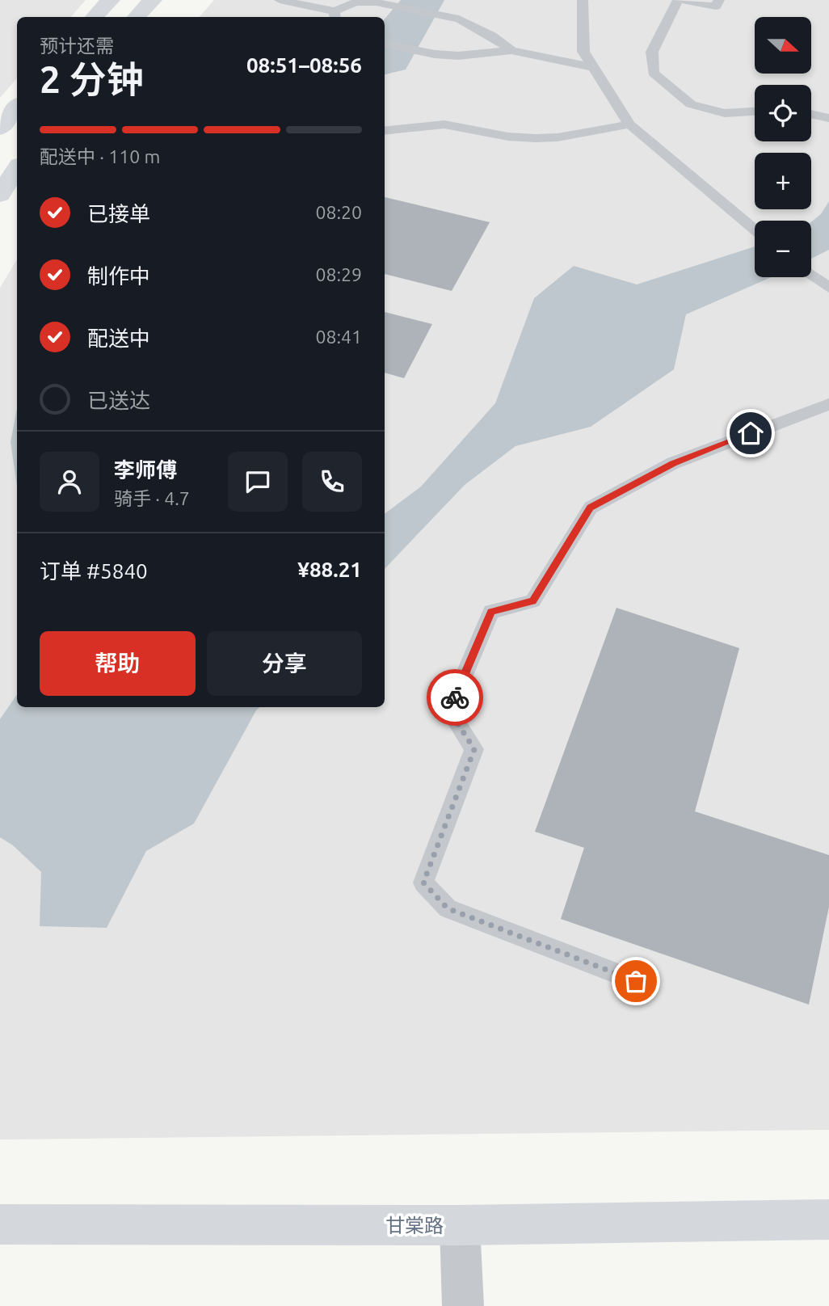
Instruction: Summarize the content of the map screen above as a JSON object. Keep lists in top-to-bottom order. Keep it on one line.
{"streets":{"main road":["甘棠路"]},"north":"right","page":{"map_buttons":["+","−"],"heading":["2 分钟","预计还需","08:51–08:56"],"panel":["李师傅","骑手 · 4.7","订单 #5840","¥88.21"],"bar":"配送中 · 110 m","list":[["已接单","08:20"],["制作中","08:29"],["配送中","08:41"],"已送达"],"buttons":["帮助","分享"]}}
